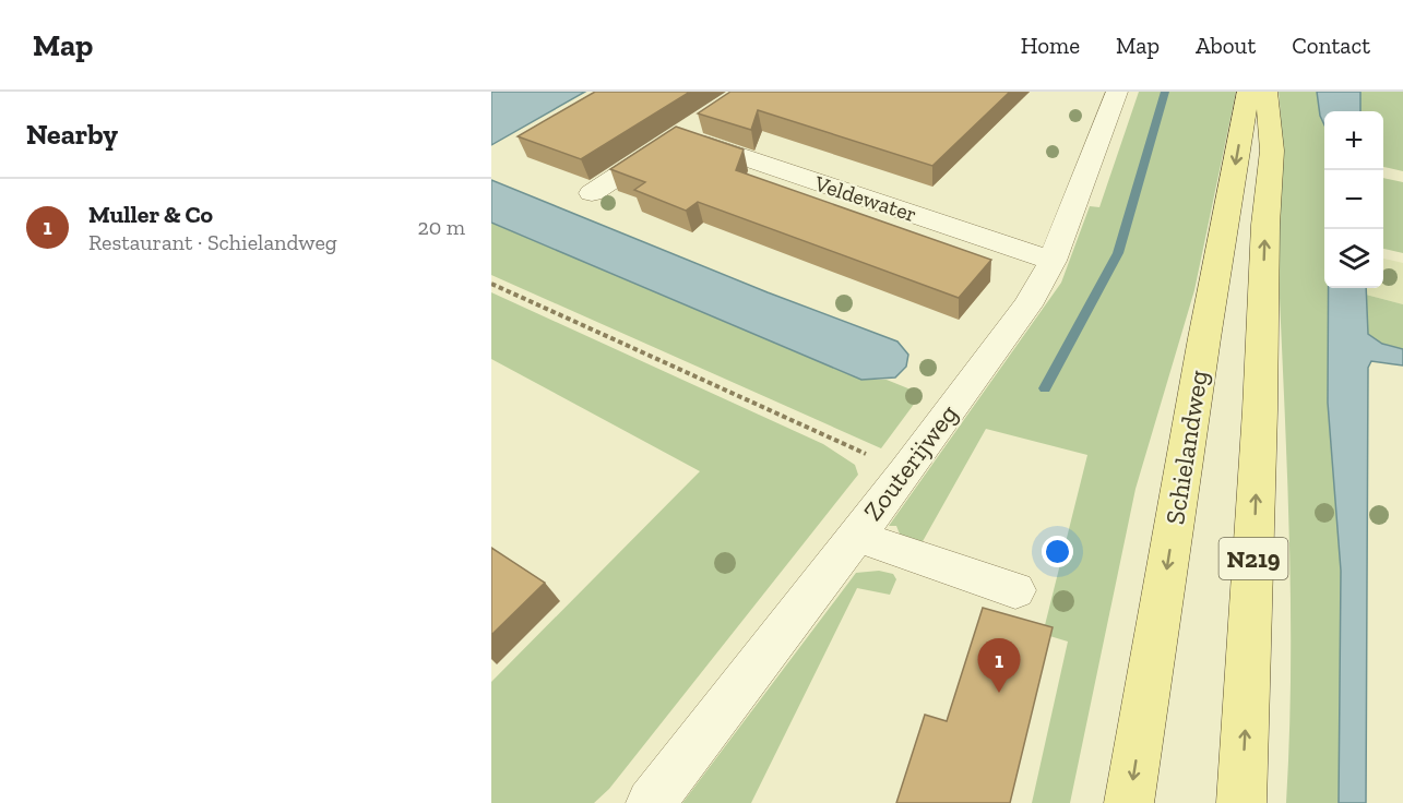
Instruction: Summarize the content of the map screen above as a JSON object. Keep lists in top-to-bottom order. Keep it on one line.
{"streets":{"main road":["Schielandweg","N219"],"street":["Veldewater","Zouterijweg"]},"crossings":[["Veldewater","Zouterijweg"]],"page":{"header":"Map","nav":["Home","Map","About","Contact"],"heading":"Nearby","map_buttons":["+","−"],"list":[{"mark":"1","name":"Muller & Co","note":"Restaurant · Schielandweg","value":"20 m"}],"pins":"1"}}
